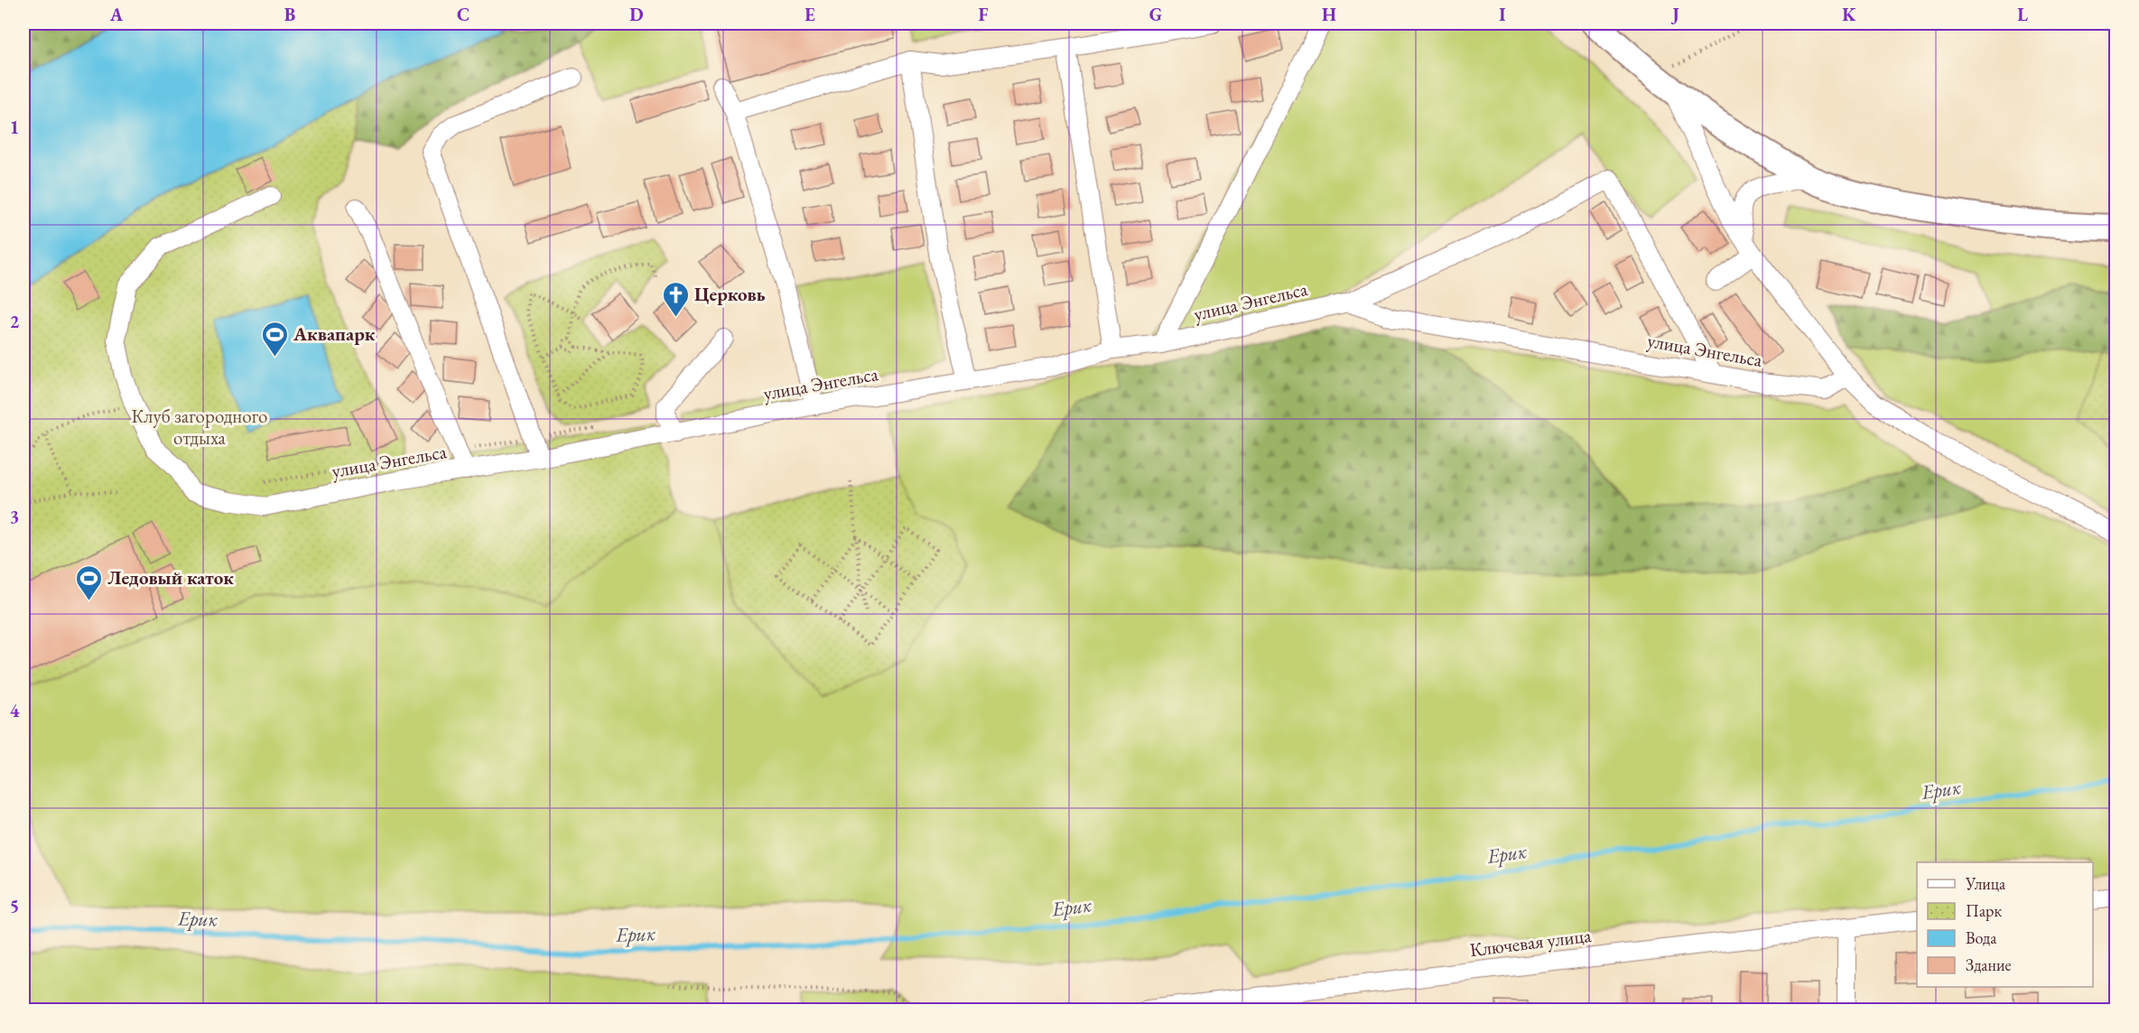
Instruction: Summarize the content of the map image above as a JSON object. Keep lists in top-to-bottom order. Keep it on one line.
{"streets":{"street":["улица Энгельса","Ключевая улица"]},"water":["Ерик"],"parks":["Клуб загородного отдыха"],"places":{"church":["Церковь"],"sports":["Аквапарк","Ледовый каток"]},"legend":["Улица","Парк","Вода","Здание"],"grid":{"columns":["A","B","C","D","E","F","G","H","I","J","K","L"],"rows":["1","2","3","4","5"]}}
